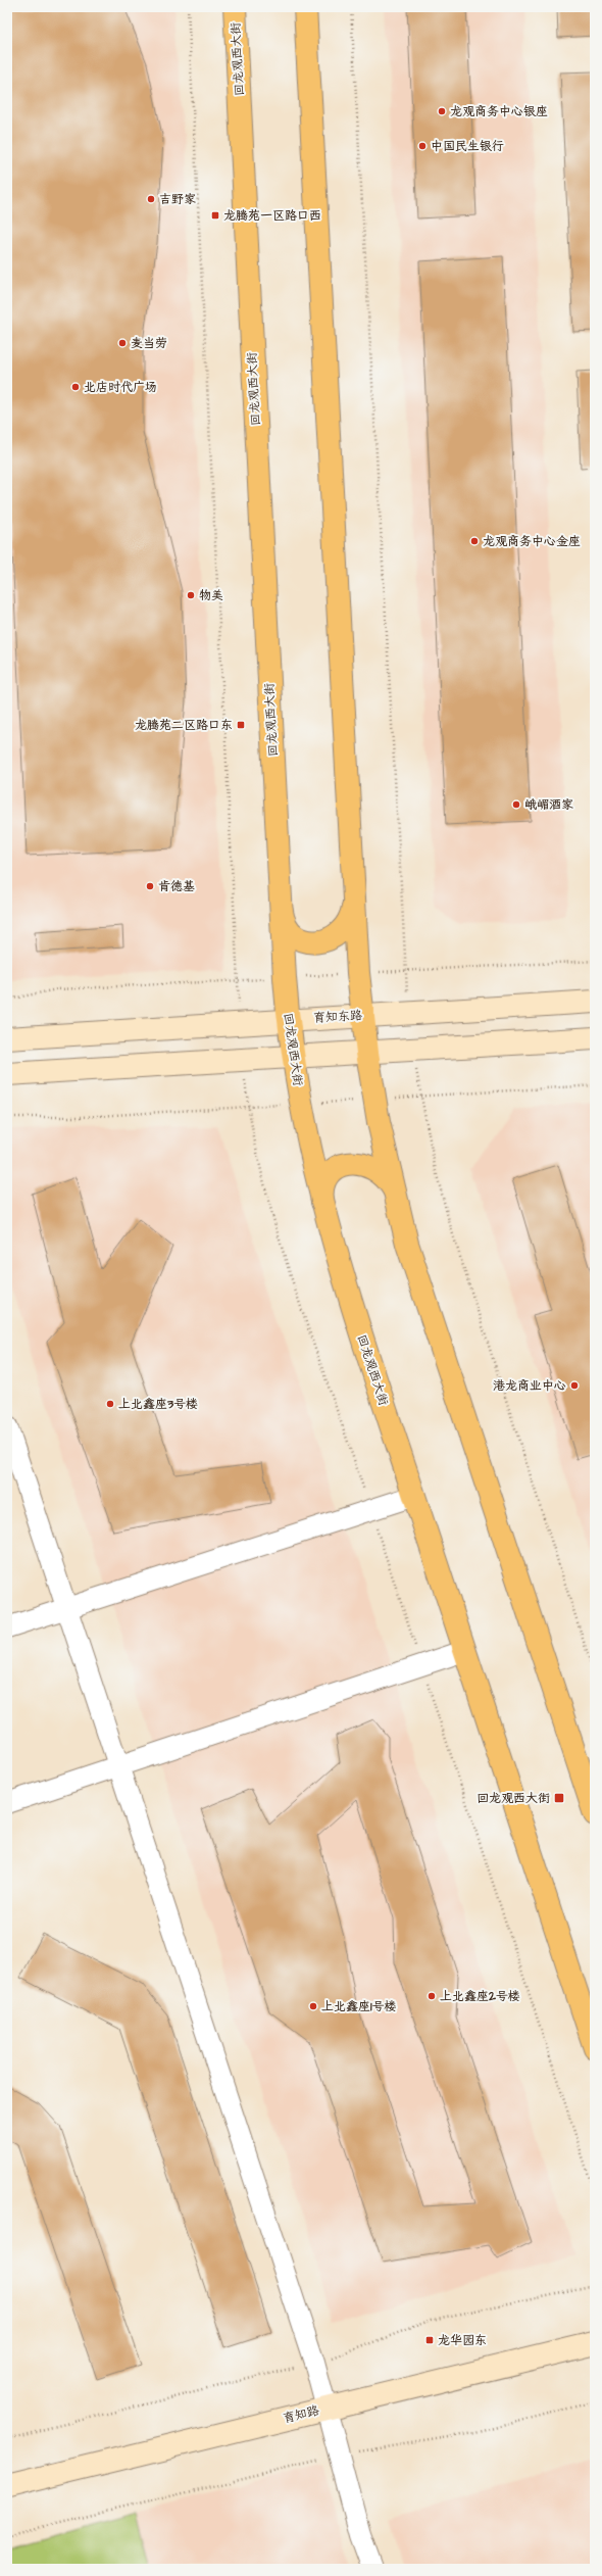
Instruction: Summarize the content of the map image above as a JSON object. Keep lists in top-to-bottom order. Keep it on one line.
{"streets":{"main road":["回龙观西大街","育知东路","育知路"]},"crossings":[["回龙观西大街","育知东路"]],"places":{"other":["龙观商务中心银座","中国民生银行","吉野家","麦当劳","北店时代广场","龙观商务中心金座","物美","峨嵋酒家","肯德基","港龙商业中心","上北鑫座3号楼","上北鑫座2号楼","上北鑫座1号楼"],"transit":["龙腾苑一区路口西","龙腾苑二区路口东","回龙观西大街","龙华园东"]}}
